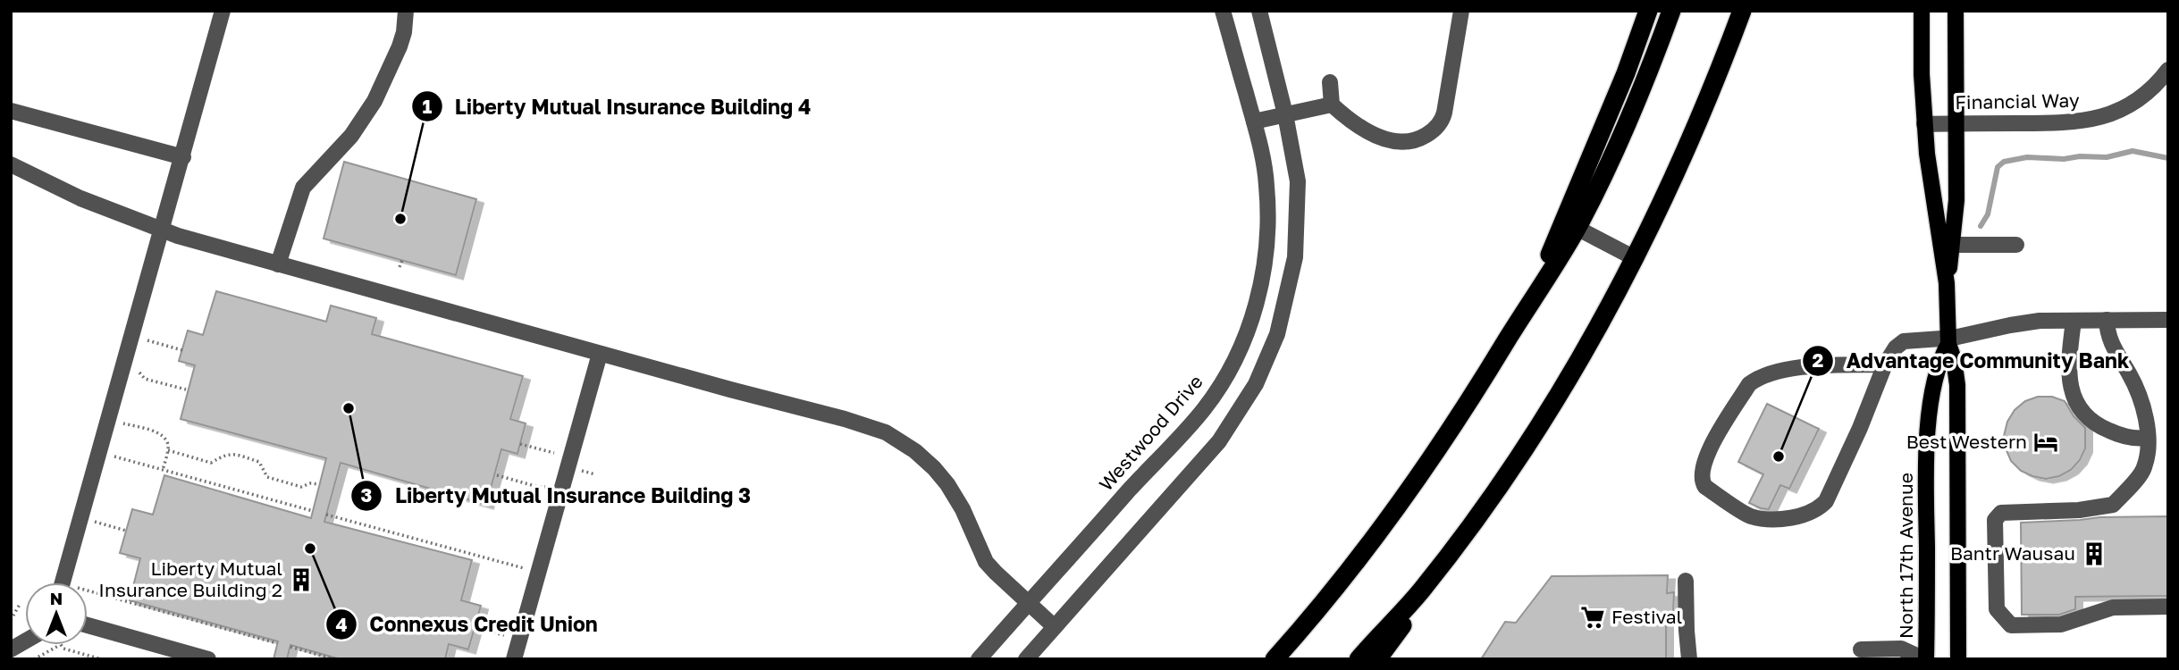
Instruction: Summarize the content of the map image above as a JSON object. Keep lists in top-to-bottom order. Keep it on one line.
{"streets":{"main road":["North 17th Avenue"],"street":["Financial Way","Westwood Drive"]},"crossings":[["Financial Way","North 17th Avenue"]],"places":{"other":["Liberty Mutual Insurance Building 4","Liberty Mutual Insurance Building 3","Advantage Community Bank","Connexus Credit Union"],"hotel":["Best Western"],"building":["Bantr Wausau","Liberty Mutual Insurance Building 2"],"supermarket":["Festival"]},"north":"top"}
